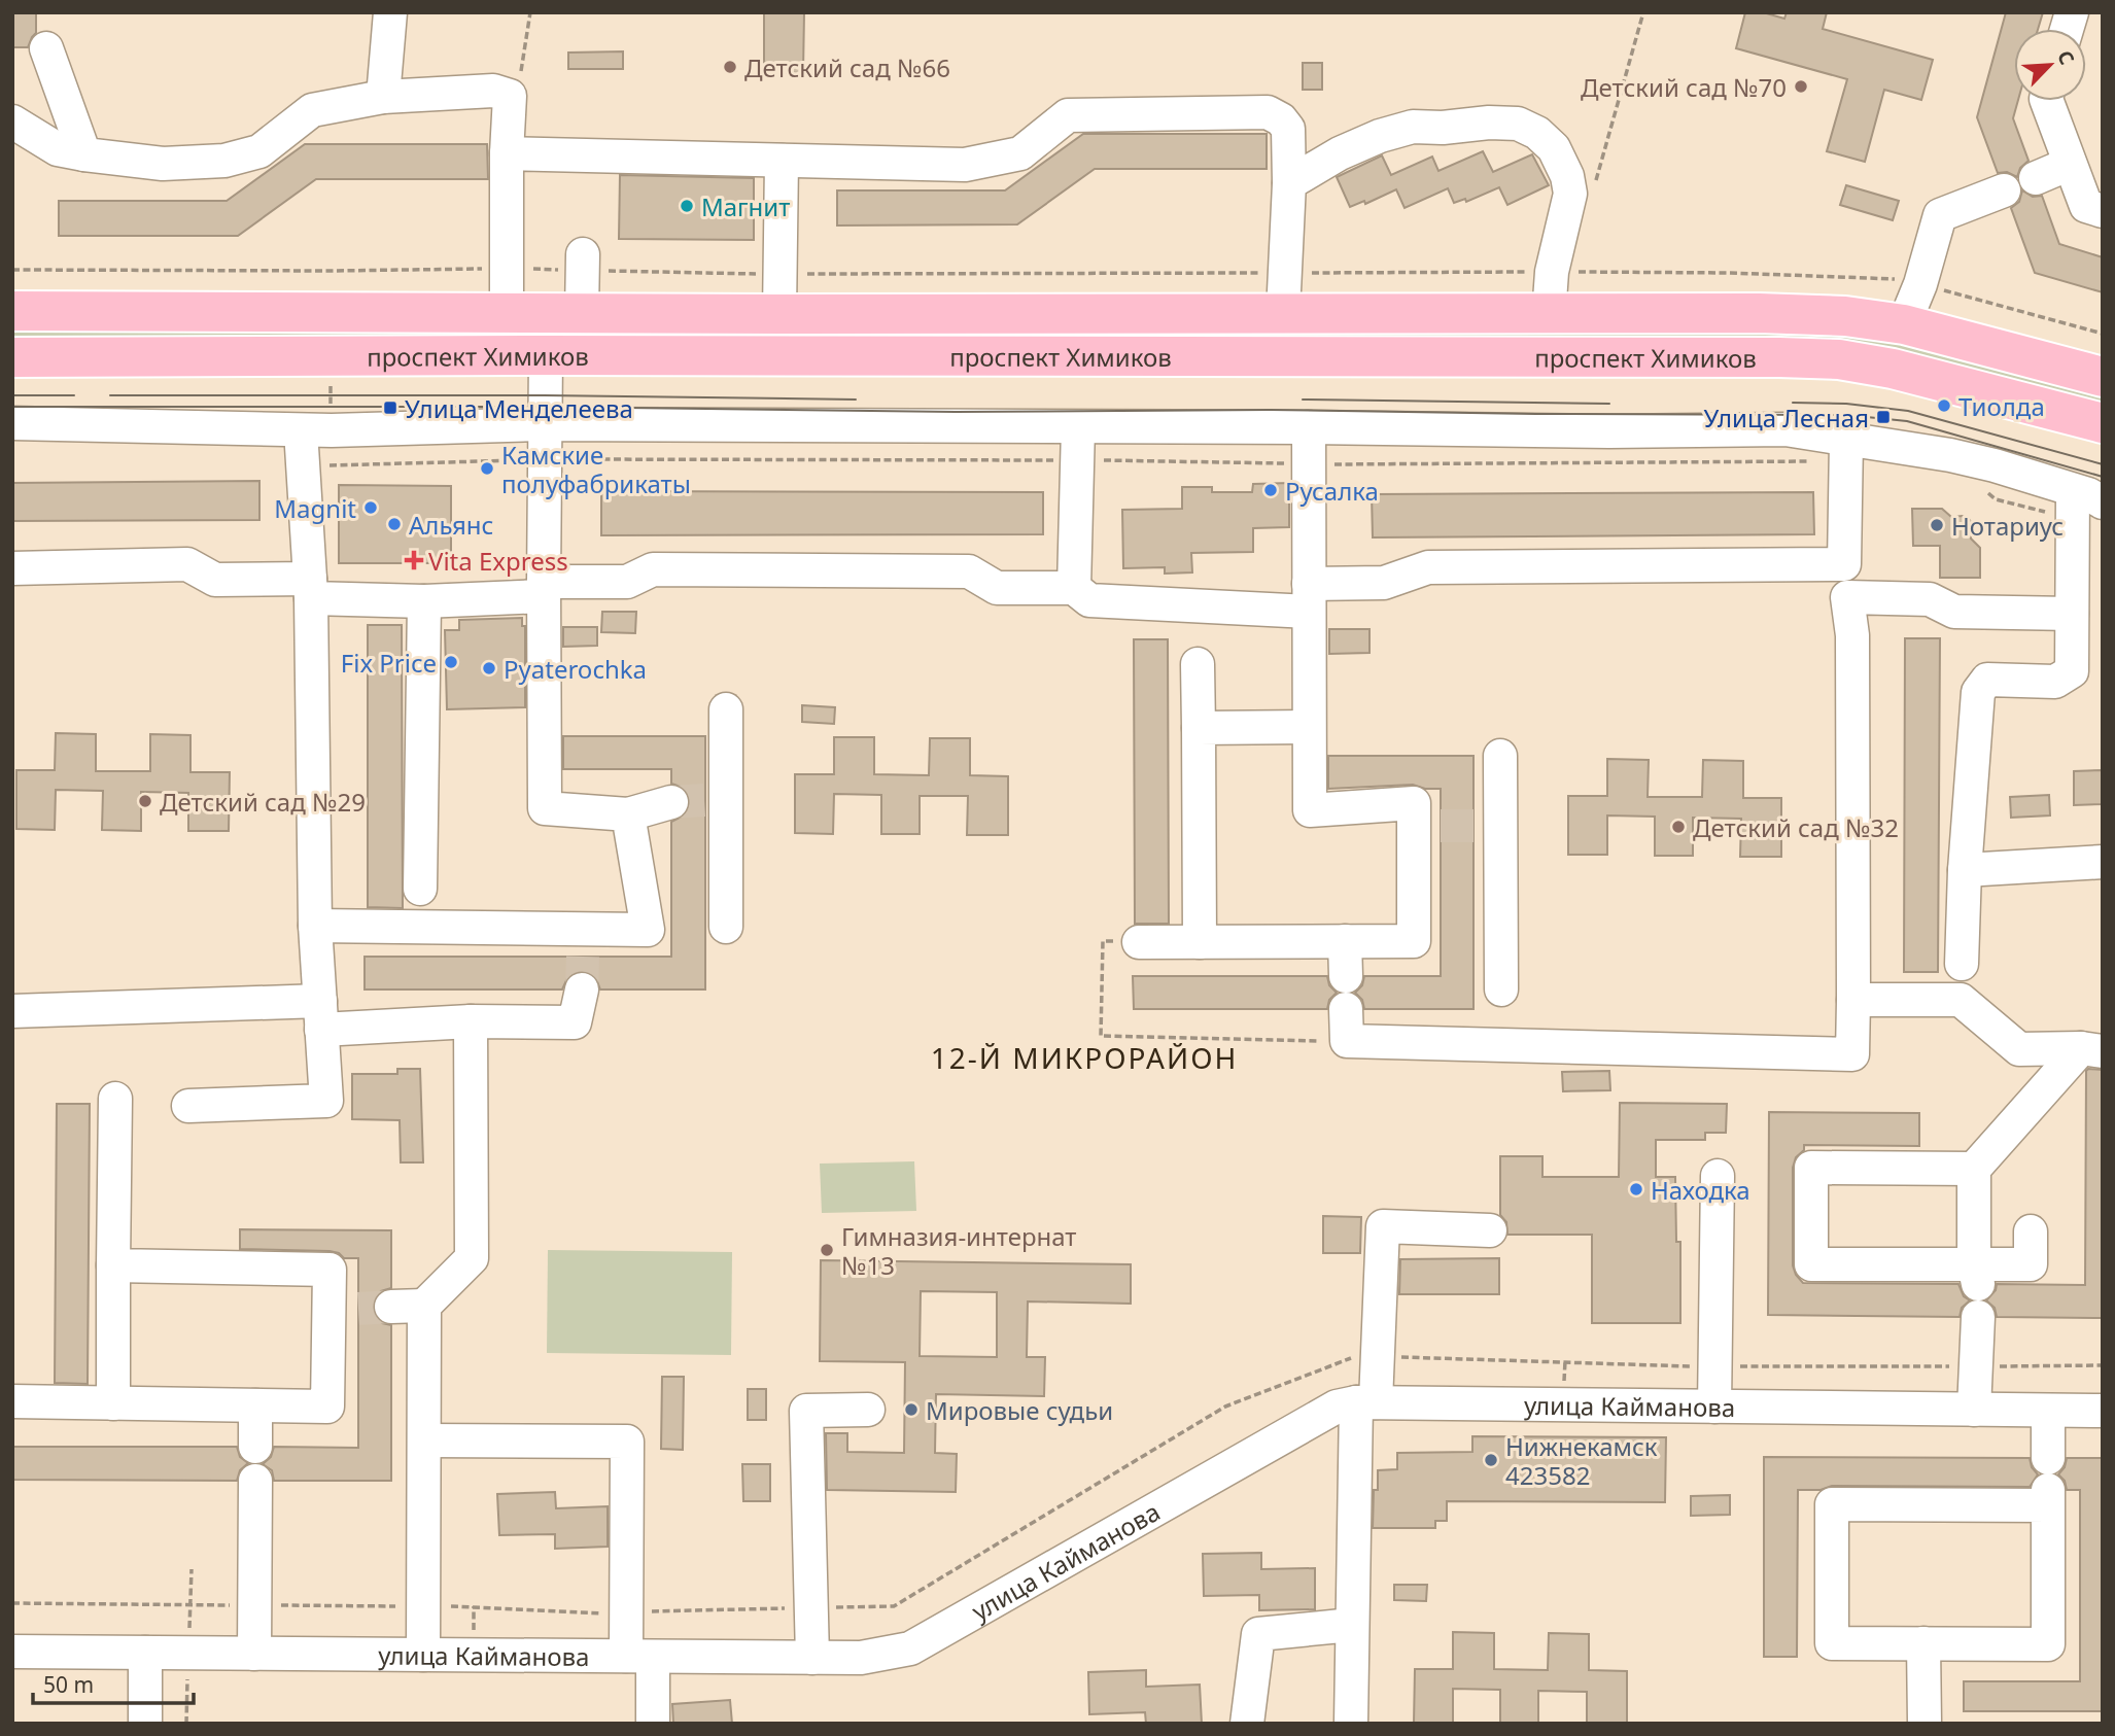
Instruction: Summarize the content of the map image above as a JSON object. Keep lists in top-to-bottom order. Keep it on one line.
{"streets":{"main road":["проспект Химиков"],"street":["улица Кайманова"]},"districts":["12-Й МИКРОРАЙОН"],"places":{"other":["Детский сад №66","Детский сад №70","Магнит","Тиолда","Камские полуфабрикаты","Русалка","Magnit","Альянс","Нотариус","Fix Price","Pyaterochka","Детский сад №29","Детский сад №32","Находка","Гимназия-интернат №13","Мировые судьи","Нижнекамск 423582"],"transit":["Улица Менделеева","Улица Лесная"],"health":["Vita Express"]},"scale_bar":"50 m","north":"top right"}
